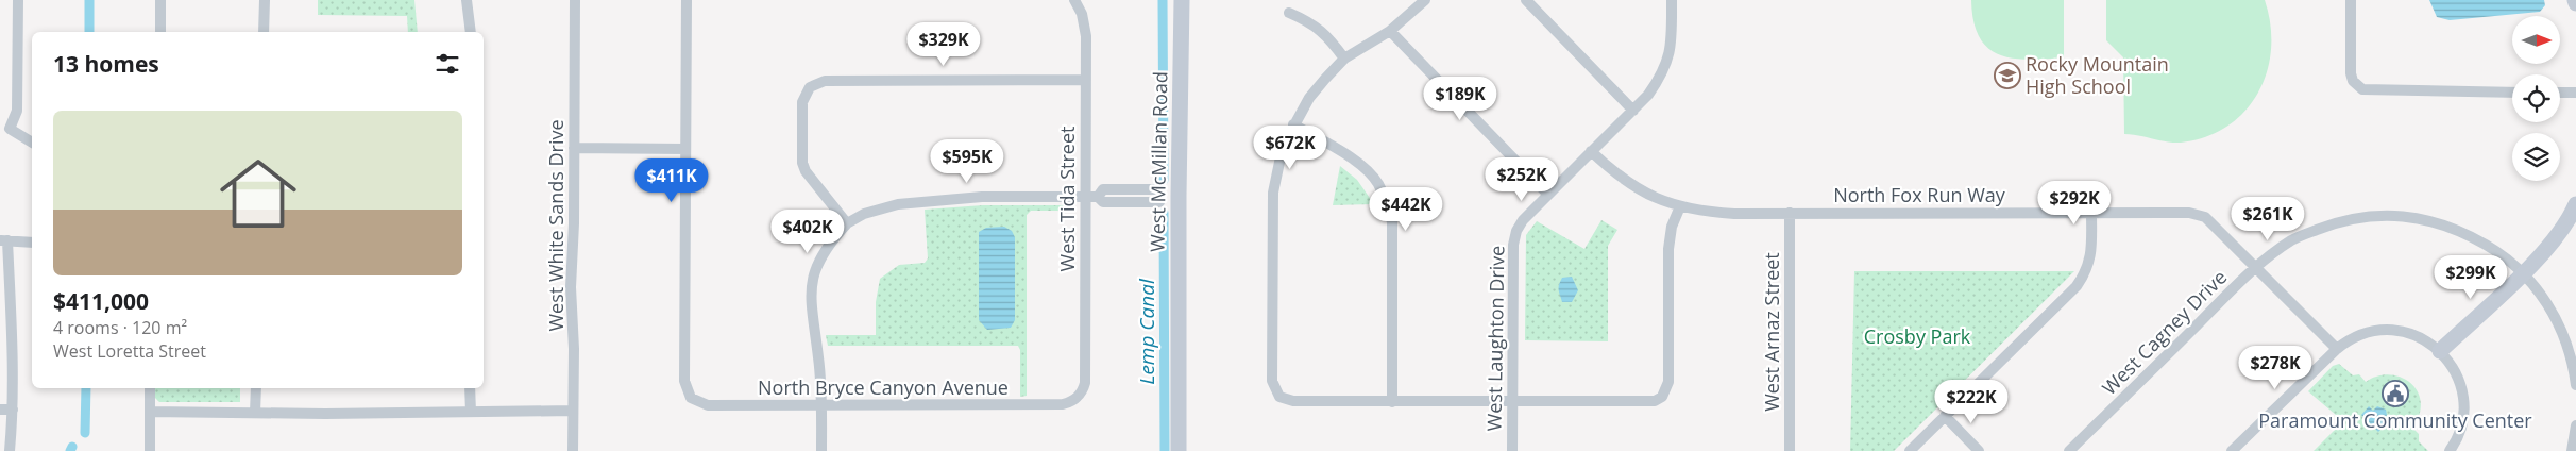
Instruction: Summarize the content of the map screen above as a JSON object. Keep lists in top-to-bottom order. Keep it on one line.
{"streets":{"main road":["West McMillan Road"],"street":["North Fox Run Way","West Tida Street","West White Sands Drive","West Arnaz Street","West Cagney Drive","West Laughton Drive","North Bryce Canyon Avenue"]},"crossings":[["North Fox Run Way","West Arnaz Street"],["North Fox Run Way","West Cagney Drive"],["North Fox Run Way","West Laughton Drive"],["West Tida Street","North Bryce Canyon Avenue"]],"water":["Lemp Canal"],"parks":["Crosby Park"],"places":{"school or university":["Rocky Mountain High School"],"public building":["Paramount Community Center"]},"north":"right","page":{"price":["$329K","$189K","$672K","$595K","$252K","$411K","$292K","$442K","$261K","$402K","$299K","$278K","$222K"],"heading":"13 homes","list":[{"name":"$411,000","note":"4 rooms · 120 m² · West Loretta Street"}]}}
